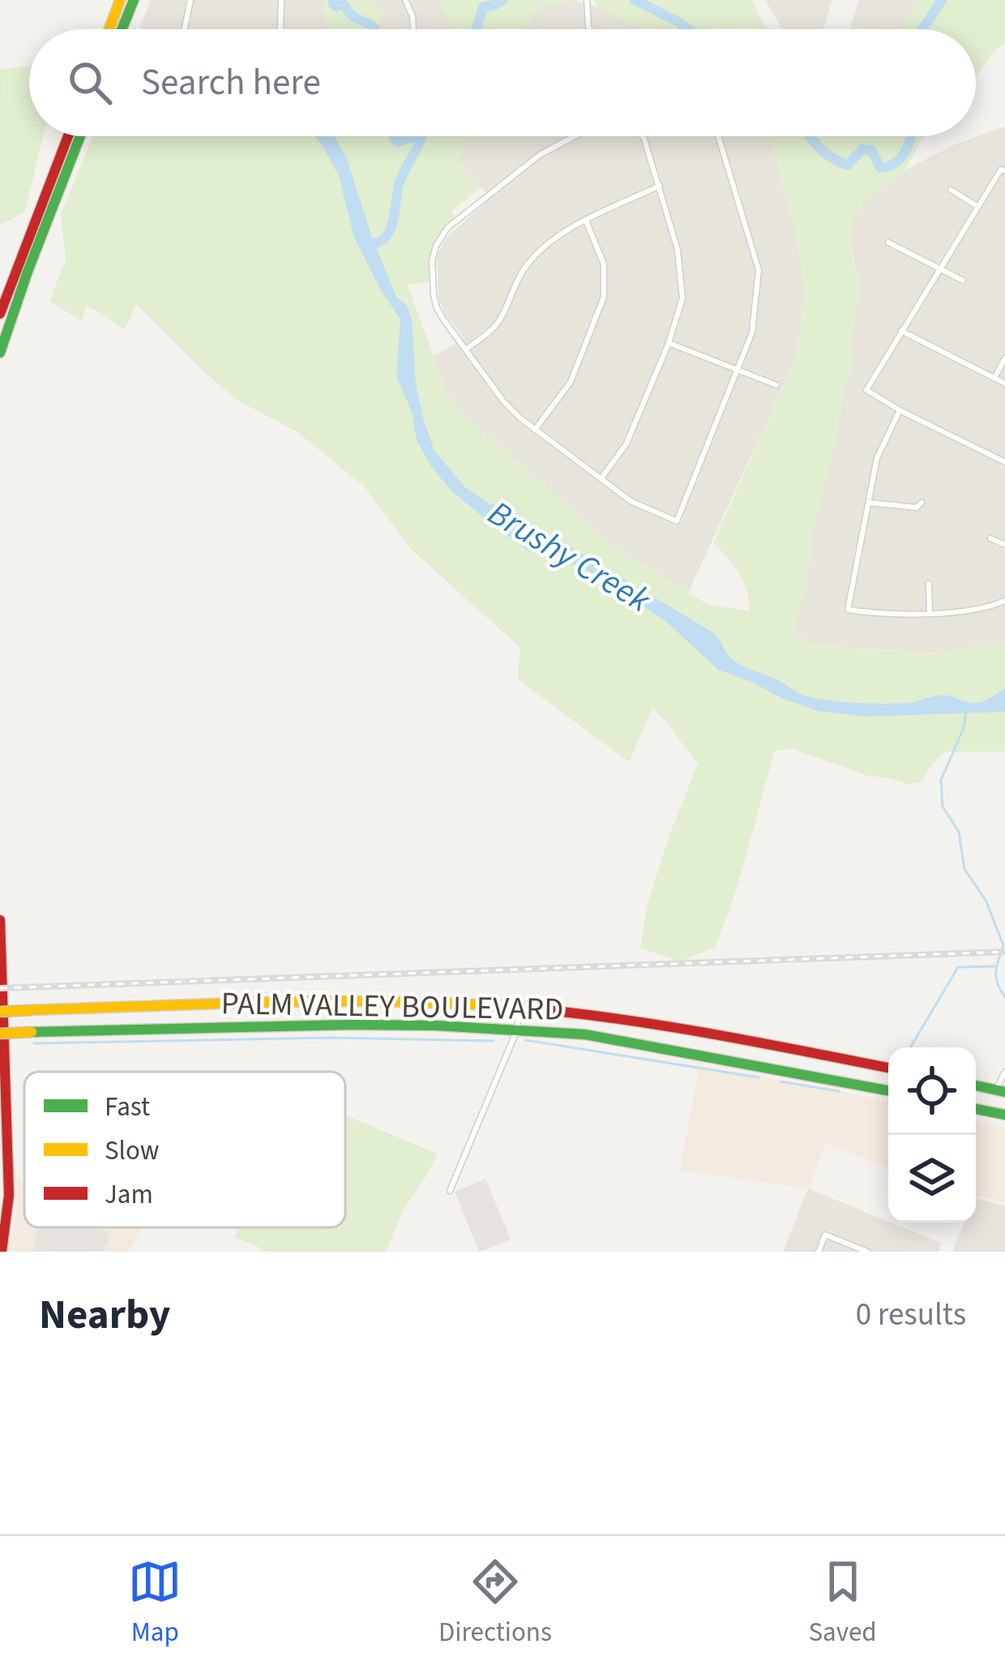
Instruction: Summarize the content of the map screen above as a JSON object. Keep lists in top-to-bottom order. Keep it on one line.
{"streets":{"main road":["PALM VALLEY BOULEVARD"]},"water":["Brushy Creek"],"legend":["Fast","Slow","Jam"],"page":{"search":"Search here","heading":["Nearby","0 results"],"nav":["Map","Directions","Saved"]}}
